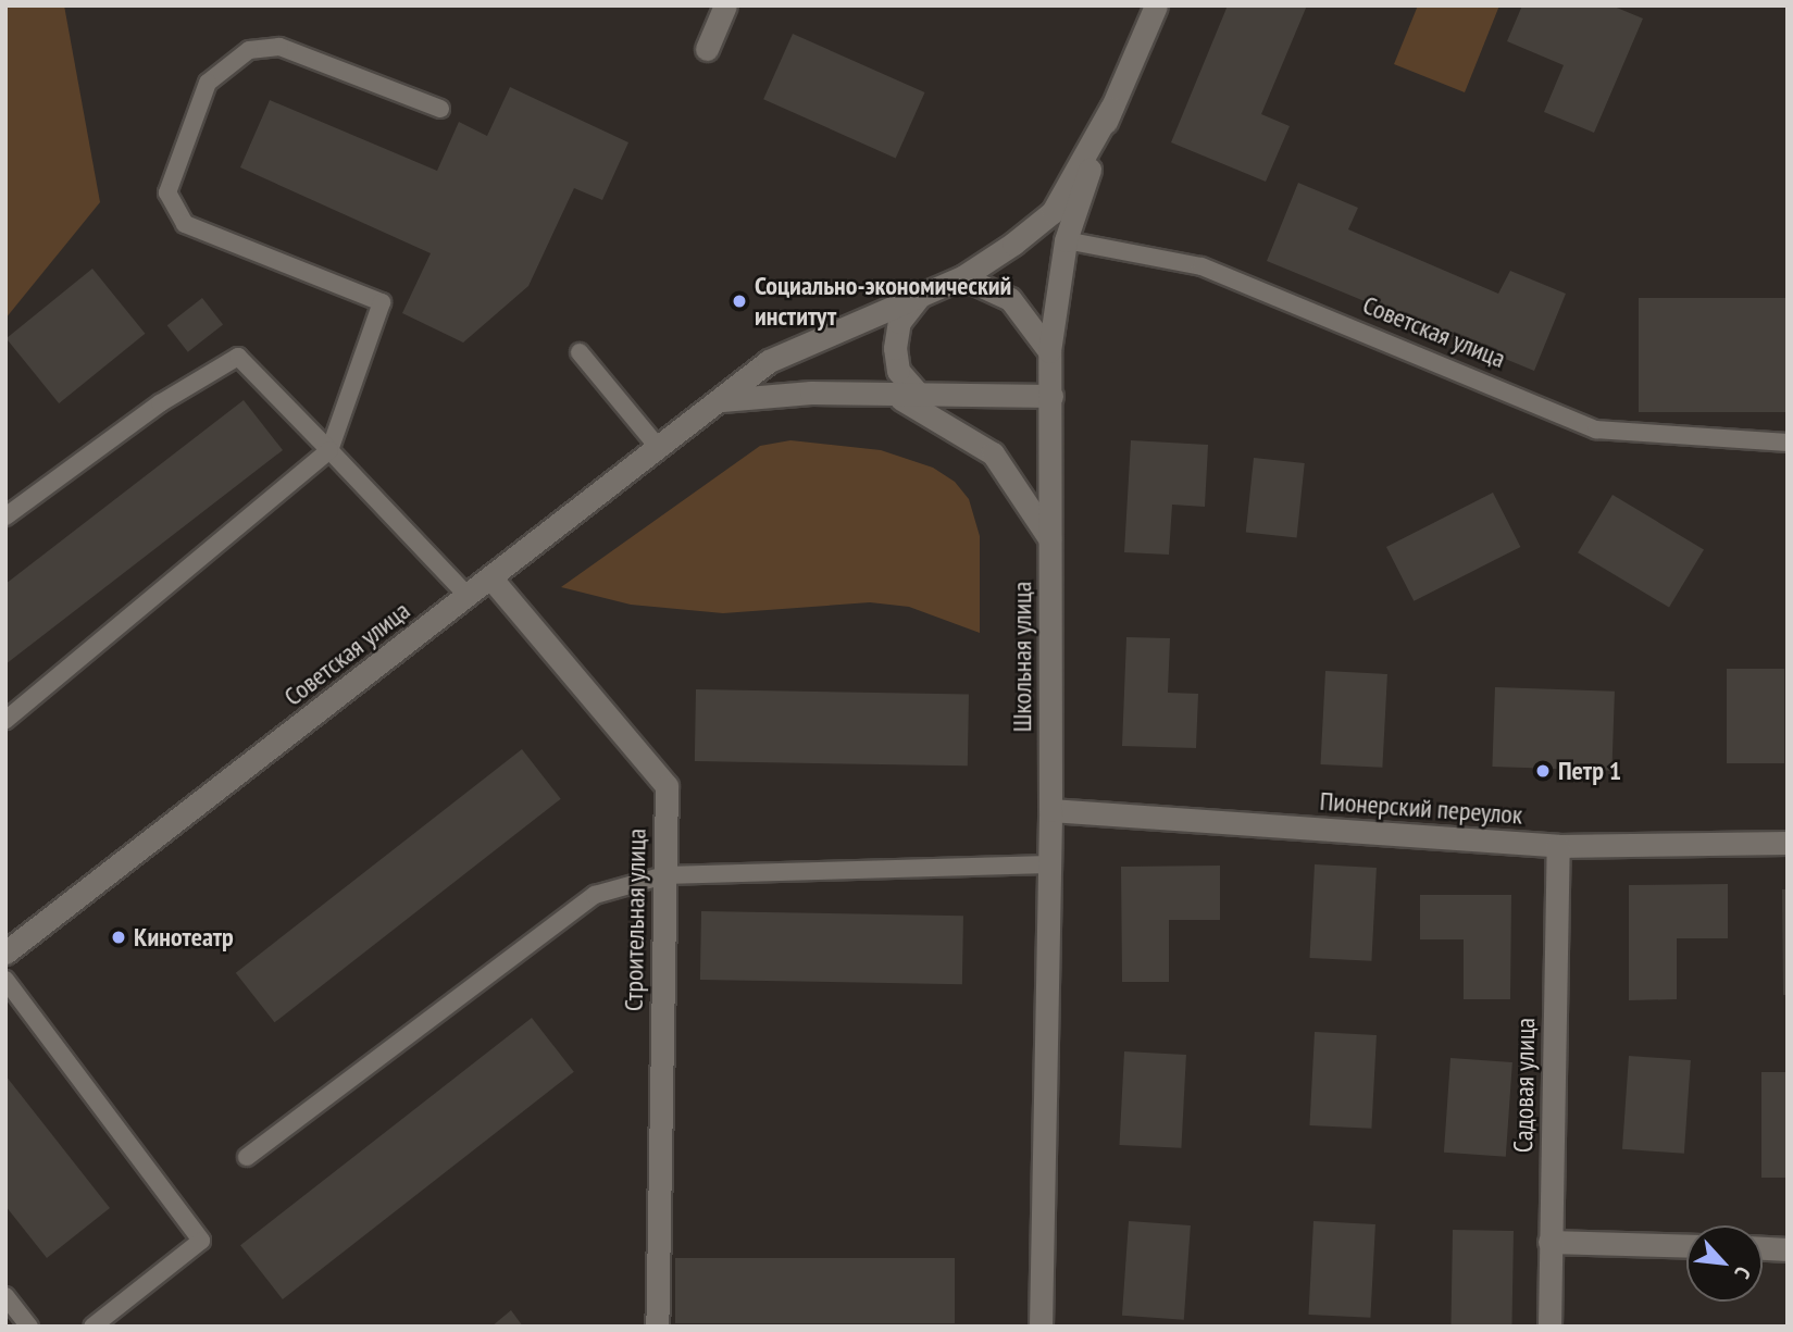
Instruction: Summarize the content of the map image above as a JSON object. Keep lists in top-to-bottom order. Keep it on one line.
{"streets":{"street":["Советская улица","Школьная улица","Пионерский переулок","Строительная улица","Садовая улица"]},"crossings":[["Советская улица","Школьная улица"],["Советская улица","Строительная улица"],["Школьная улица","Пионерский переулок"],["Пионерский переулок","Садовая улица"]],"places":["Социально-экономический институт","Петр 1","Кинотеатр"],"north":"bottom right"}
